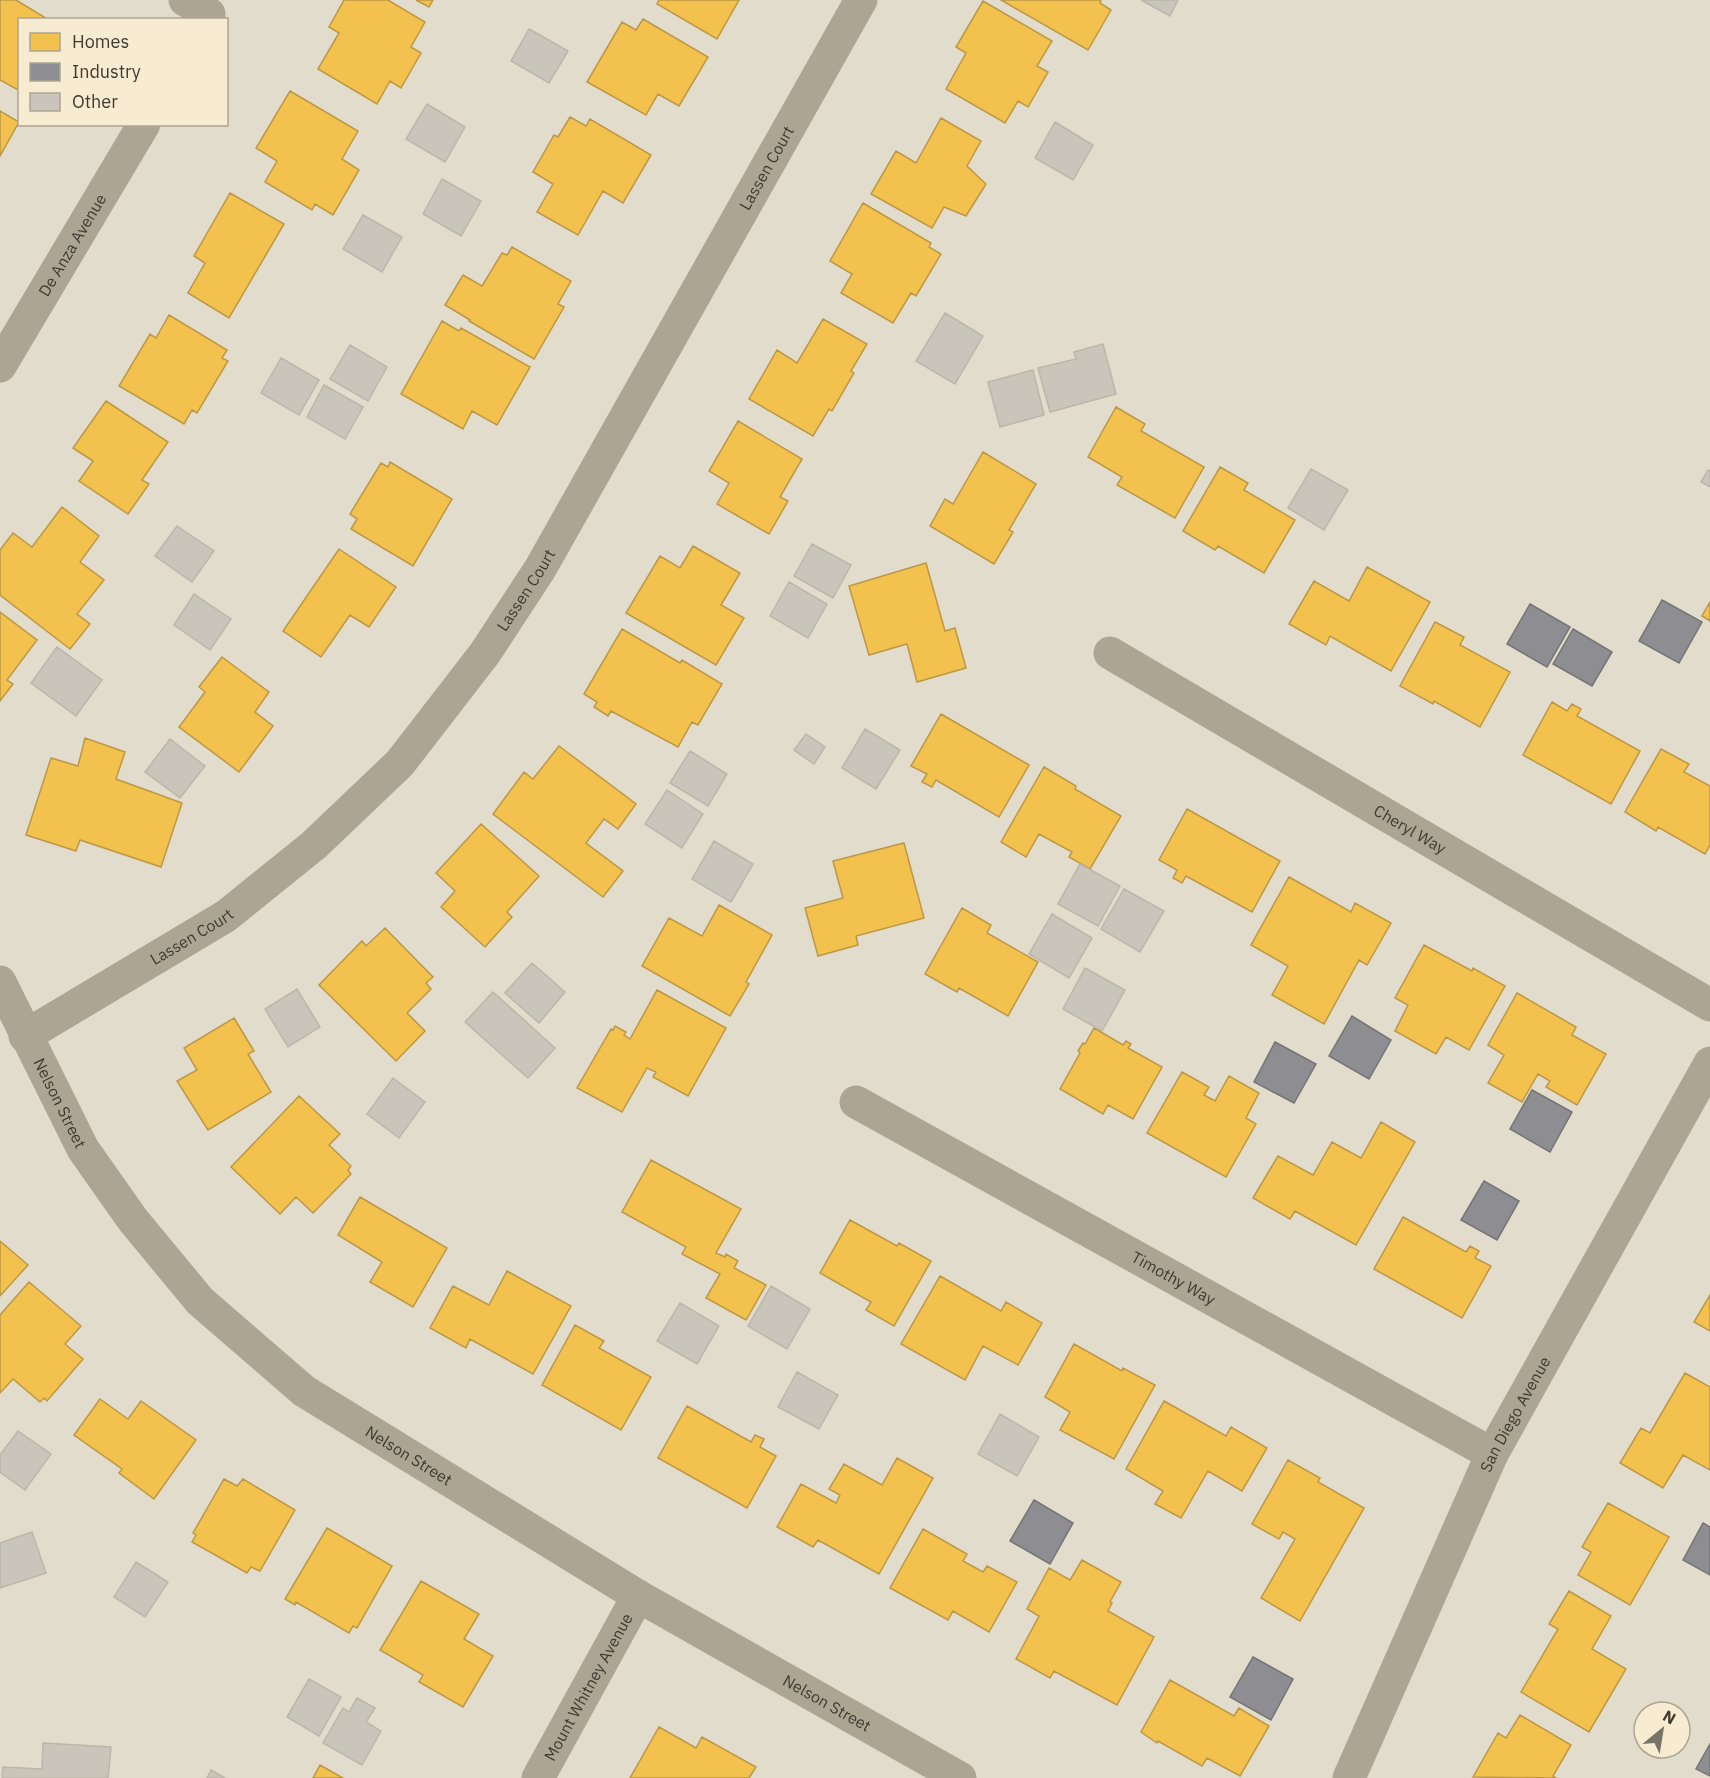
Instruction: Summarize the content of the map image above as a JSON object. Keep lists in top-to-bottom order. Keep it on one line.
{"streets":{"street":["Lassen Court","De Anza Avenue","Cheryl Way","Nelson Street","Timothy Way","San Diego Avenue","Mount Whitney Avenue"]},"crossings":[["Lassen Court","Nelson Street"],["Nelson Street","Mount Whitney Avenue"],["Timothy Way","San Diego Avenue"]],"legend":["Homes","Industry","Other"],"north":"top right"}
